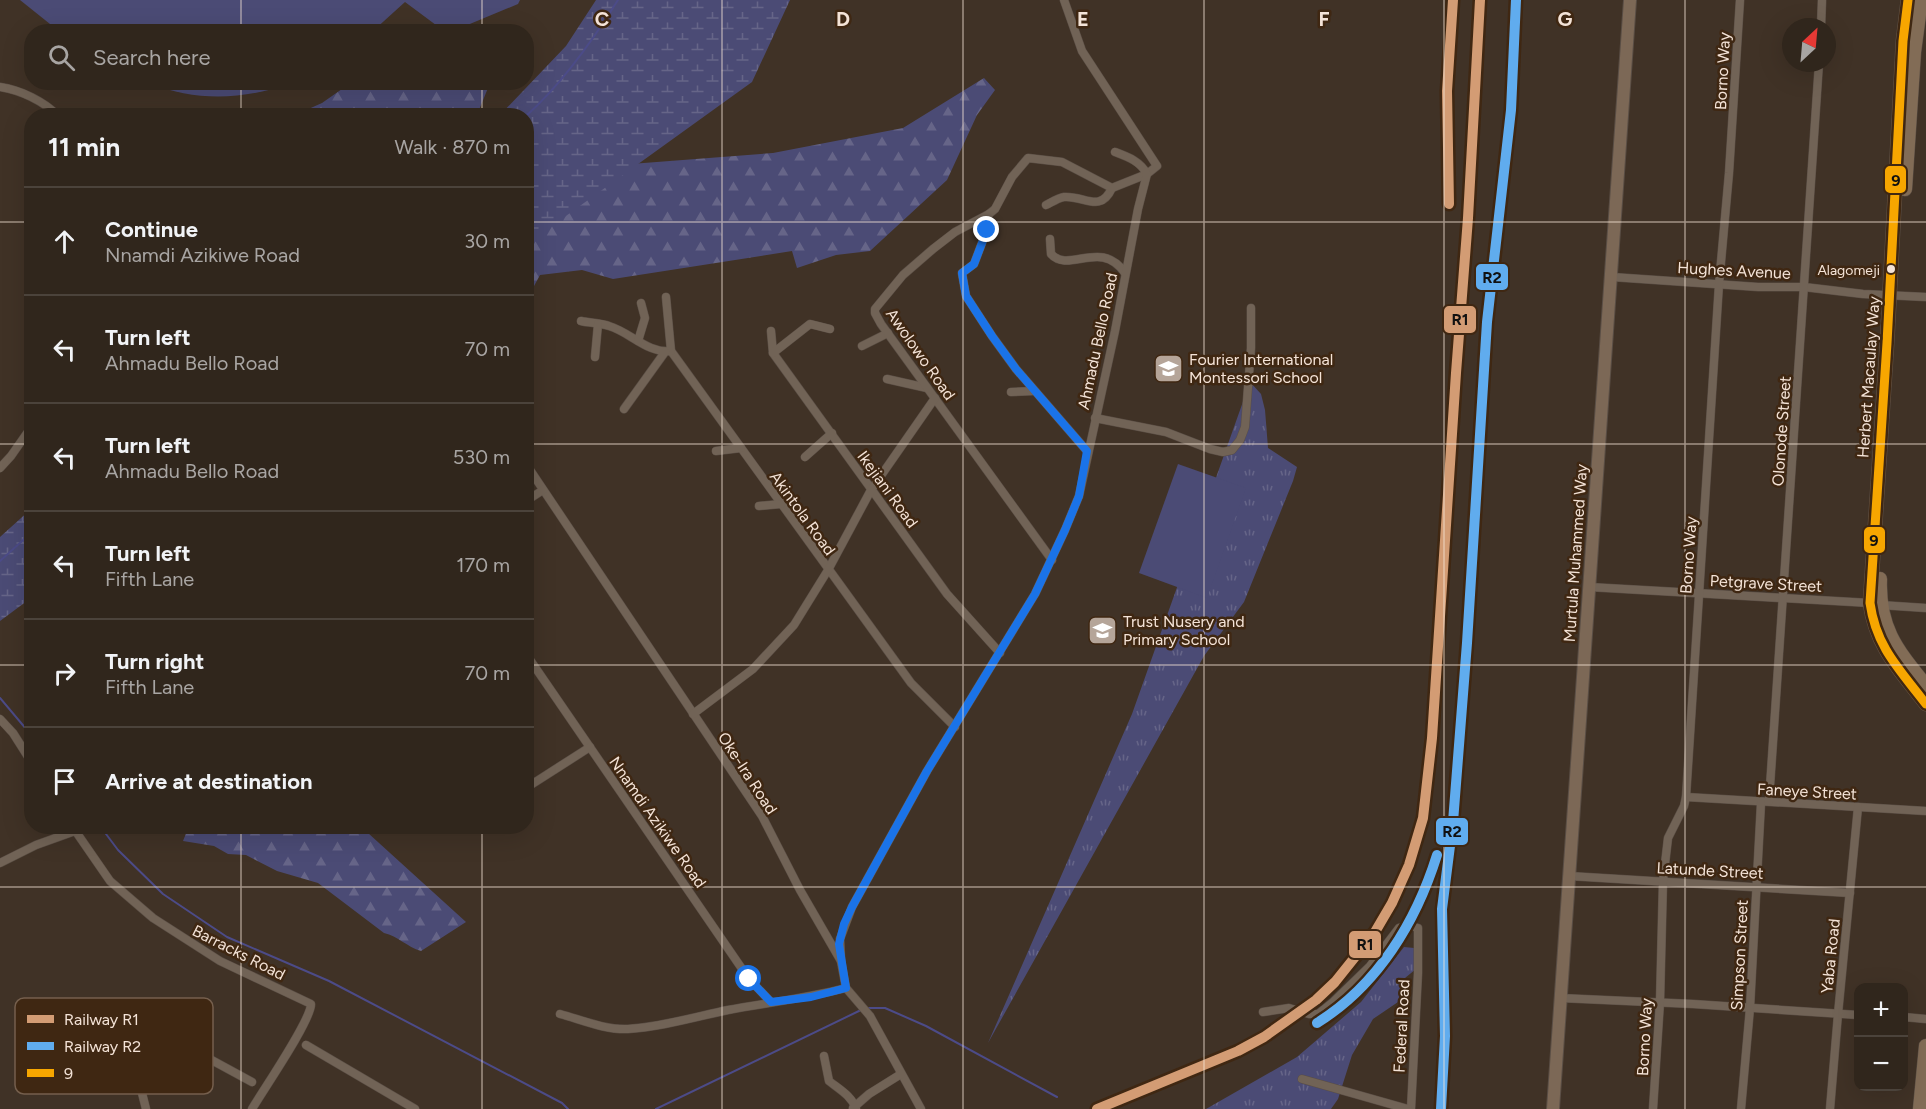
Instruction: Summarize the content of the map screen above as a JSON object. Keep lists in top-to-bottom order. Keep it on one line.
{"streets":{"highway":["Herbert Macaulay Way"],"main road":["Murtula Muhammed Way"],"street":["Borno Way","Hughes Avenue","Ahmadu Bello Road","Awolowo Road","Olonode Street","Ikejiani Road","Akintola Road","Petgrave Street","Oke-Ira Road","Faneye Street","Nnamdi Azikiwe Road","Latunde Street","Barracks Road","Simpson Street","Yaba Road","Federal Road"]},"crossings":[["Borno Way","Hughes Avenue"],["Borno Way","Petgrave Street"],["Borno Way","Faneye Street"],["Borno Way","Latunde Street"],["Hughes Avenue","Herbert Macaulay Way"],["Hughes Avenue","Olonode Street"],["Hughes Avenue","Murtula Muhammed Way"],["Ahmadu Bello Road","Awolowo Road"],["Ahmadu Bello Road","Ikejiani Road"],["Ahmadu Bello Road","Akintola Road"],["Ahmadu Bello Road","Oke-Ira Road"],["Herbert Macaulay Way","Petgrave Street"],["Olonode Street","Petgrave Street"],["Olonode Street","Faneye Street"],["Olonode Street","Simpson Street"],["Murtula Muhammed Way","Petgrave Street"],["Murtula Muhammed Way","Latunde Street"],["Faneye Street","Simpson Street"],["Faneye Street","Yaba Road"],["Latunde Street","Simpson Street"],["Latunde Street","Yaba Road"]],"places":{"other":["Alagomeji"],"school or university":["Fourier International Montessori School","Trust Nusery and Primary School"]},"lines":["rail line R1","rail line R2","transit line 9"],"legend":["Railway R1","Railway R2","9"],"north":"top right","page":{"search":"Search here","heading":["11 min","Walk · 870 m"],"list":[["Continue","Nnamdi Azikiwe Road","30 m"],["Turn left","Ahmadu Bello Road","70 m"],["Turn left","Ahmadu Bello Road","530 m"],["Turn left","Fifth Lane","170 m"],["Turn right","Fifth Lane","70 m"],"Arrive at destination"],"map_buttons":["+","−"]},"grid":{"columns":["C","D","E","F","G"]}}
